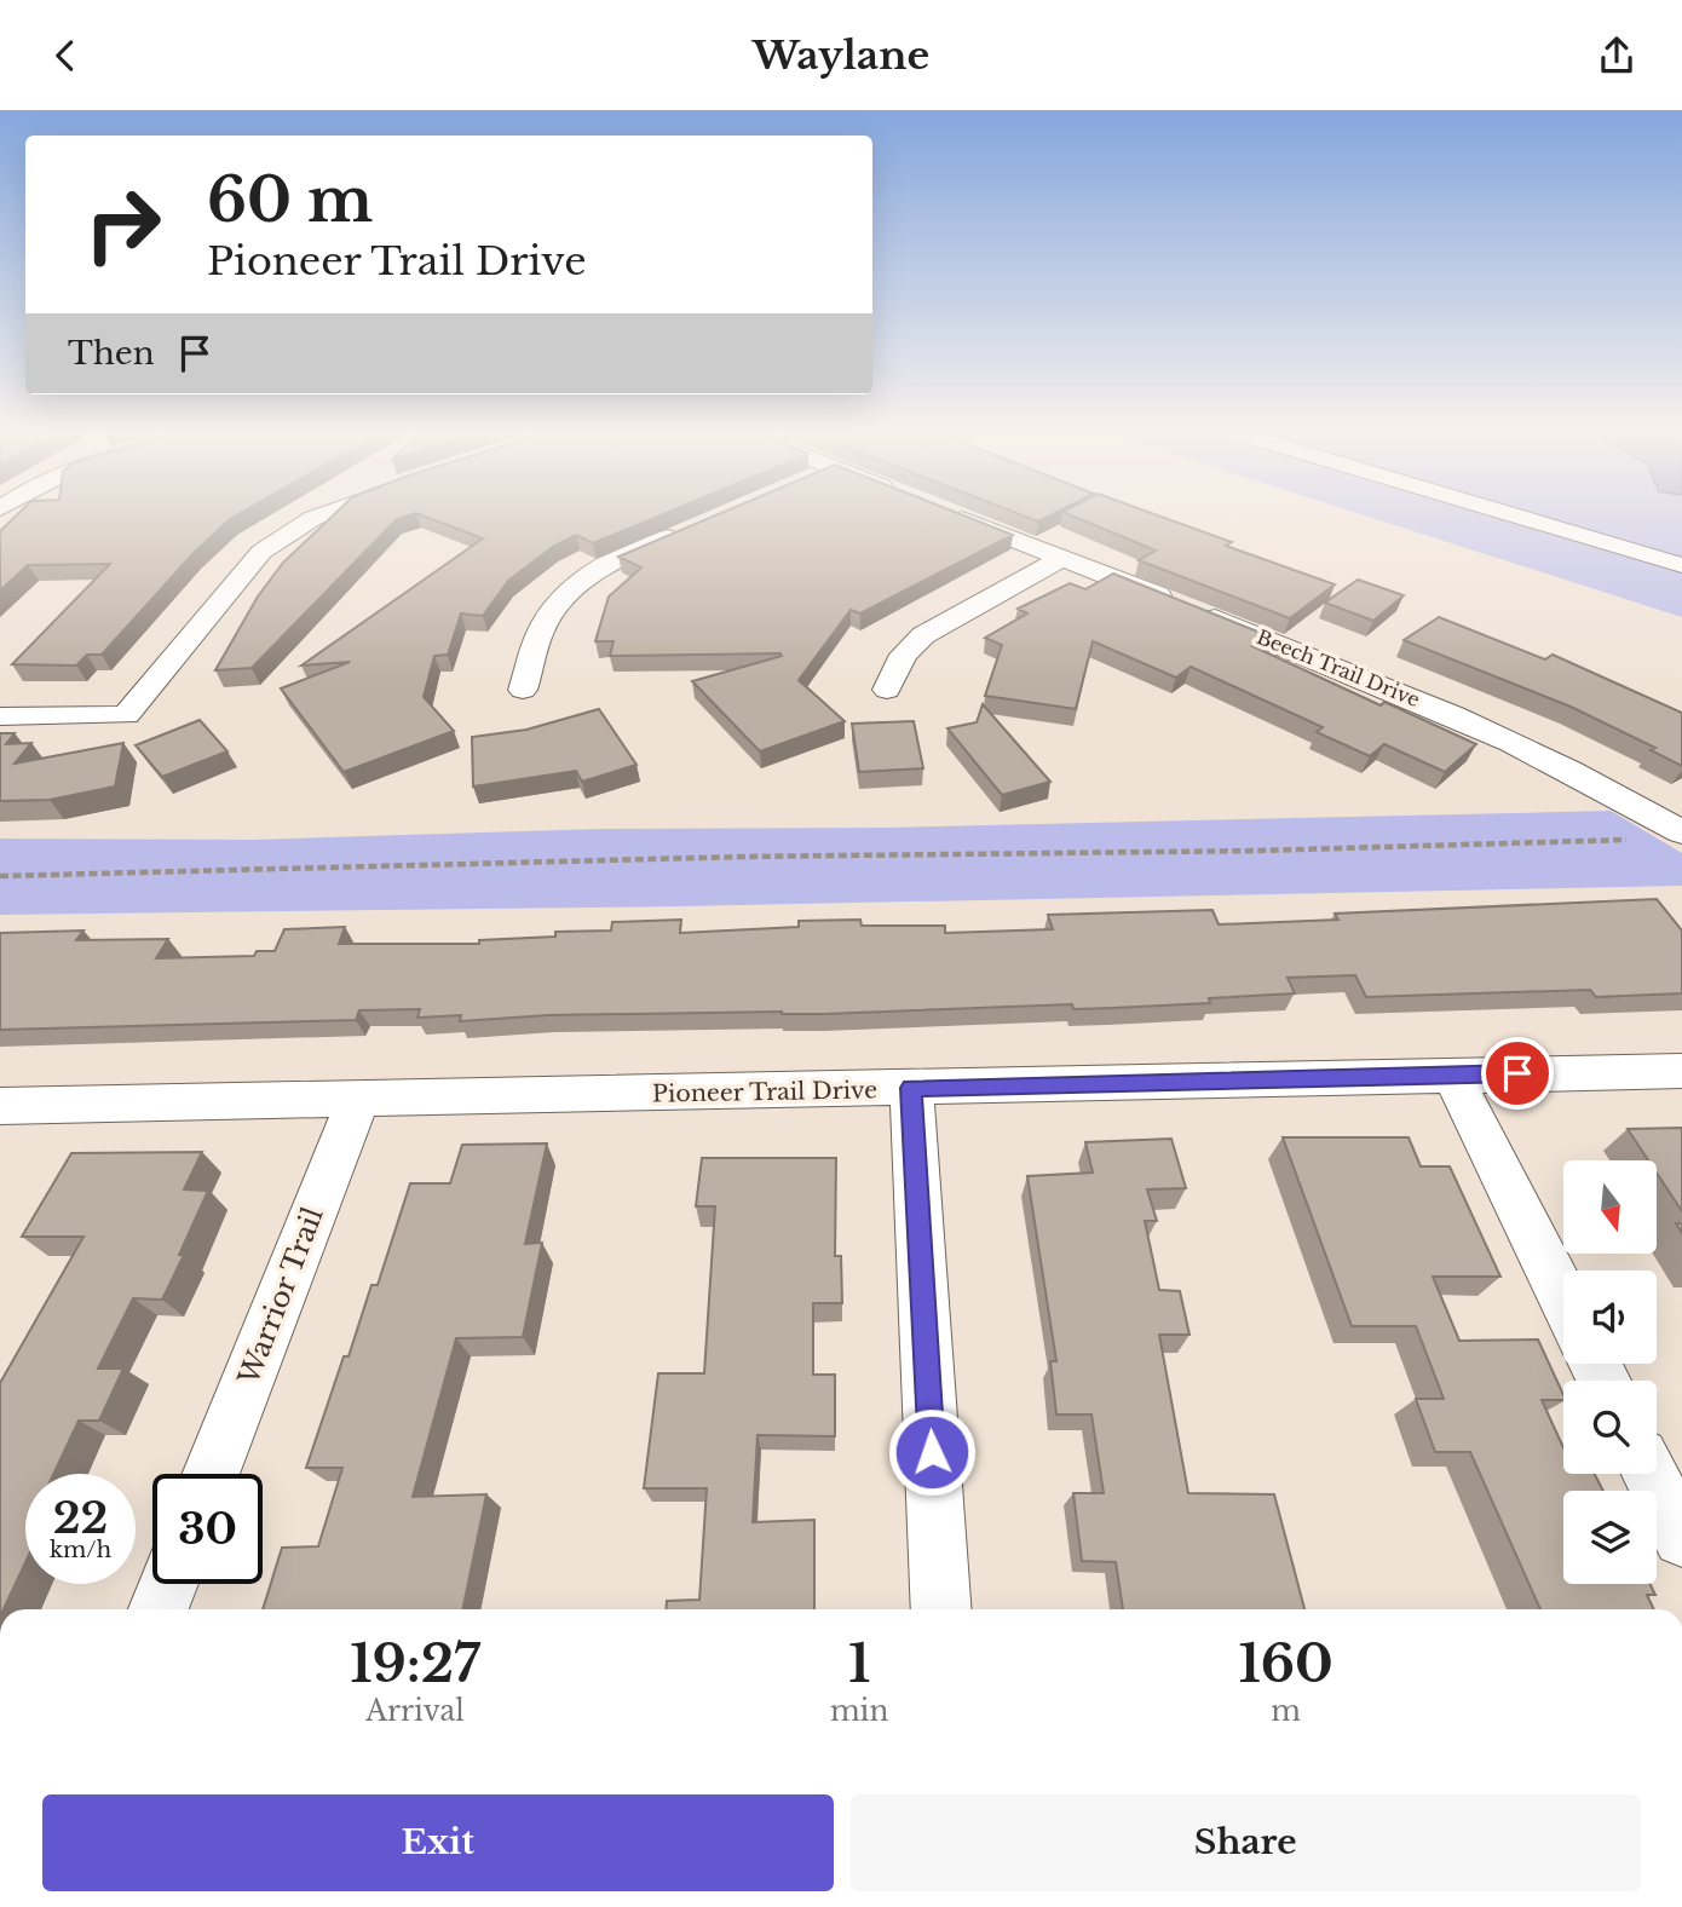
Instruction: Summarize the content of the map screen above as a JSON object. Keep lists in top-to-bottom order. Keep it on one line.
{"streets":{"street":["Beech Trail Drive","Pioneer Trail Drive","Warrior Trail"]},"crossings":[["Pioneer Trail Drive","Warrior Trail"]],"north":"bottom","page":{"header":"Waylane","turn":["60 m","Pioneer Trail Drive"],"then":"Then","speed":"22 km/h","limit":"30","eta":["19:27","Arrival","1","min","160","m"],"buttons":["Exit","Share"]}}
